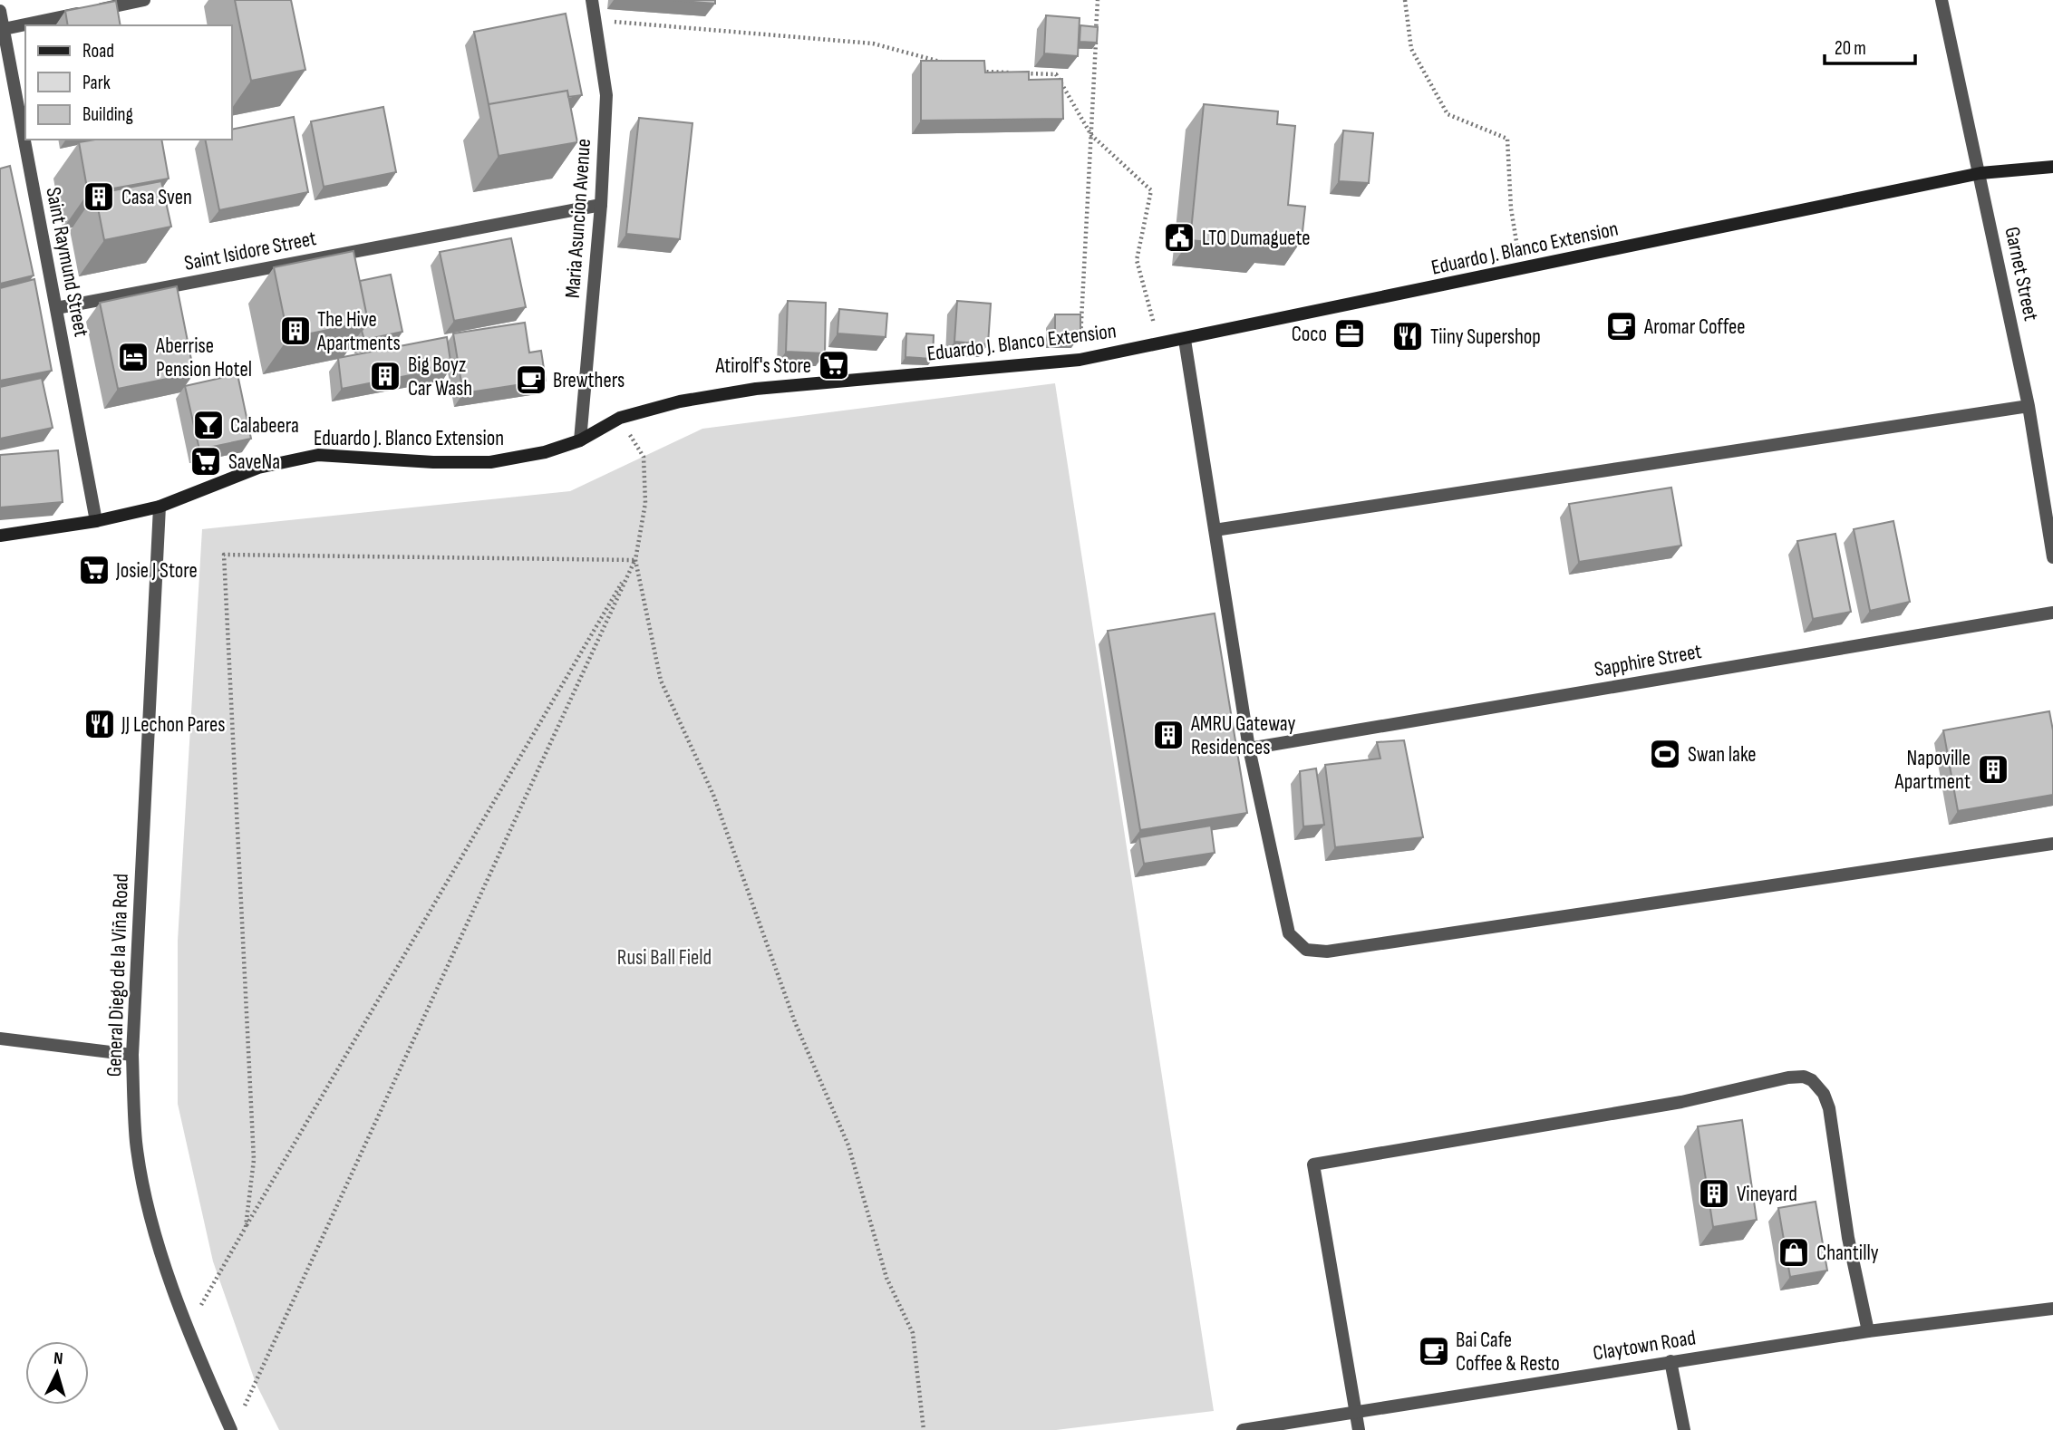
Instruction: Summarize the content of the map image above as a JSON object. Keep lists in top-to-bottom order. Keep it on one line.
{"streets":{"main road":["Eduardo J. Blanco Extension"],"street":["Maria Asuncion Avenue","Saint Isidore Street","Saint Raymund Street","Garnet Street","Sapphire Street","General Diego de la Viña Road","Claytown Road"]},"crossings":[["Maria Asuncion Avenue","Eduardo J. Blanco Extension"],["Maria Asuncion Avenue","Saint Isidore Street"],["Eduardo J. Blanco Extension","Saint Raymund Street"],["Eduardo J. Blanco Extension","Garnet Street"],["Eduardo J. Blanco Extension","General Diego de la Viña Road"],["Saint Isidore Street","Saint Raymund Street"]],"parks":["Rusi Ball Field"],"places":{"building":["Casa Sven","The Hive Apartments","Big Boyz Car Wash","AMRU Gateway Residences","Napoville Apartment","Vineyard"],"public building":["LTO Dumaguete"],"cafe":["Aromar Coffee","Brewthers","Bai Cafe Coffee & Resto"],"office":["Coco"],"restaurant":["Tiiny Supershop","JJ Lechon Pares"],"hotel":["Aberrise Pension Hotel"],"supermarket":["Atirolf's Store","SaveNa","Josie J Store"],"bar":["Calabeera"],"sports":["Swan lake"],"shop":["Chantilly"]},"legend":["Road","Park","Building"],"scale_bar":"20 m","north":"top"}
